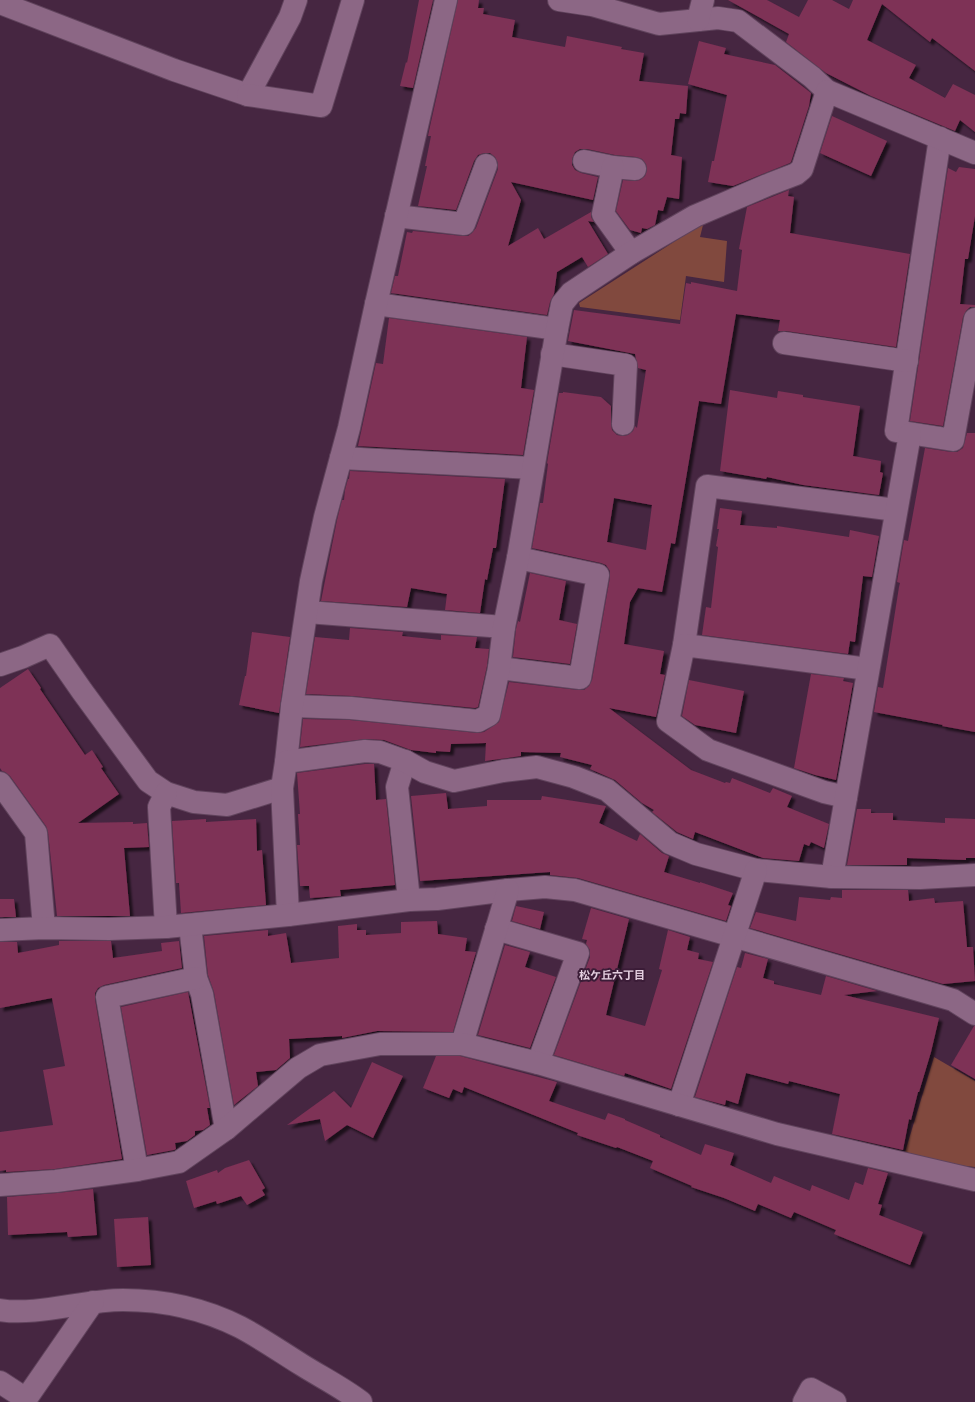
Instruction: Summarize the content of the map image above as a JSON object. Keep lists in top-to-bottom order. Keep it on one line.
{"districts":["松ケ丘六丁目"]}
